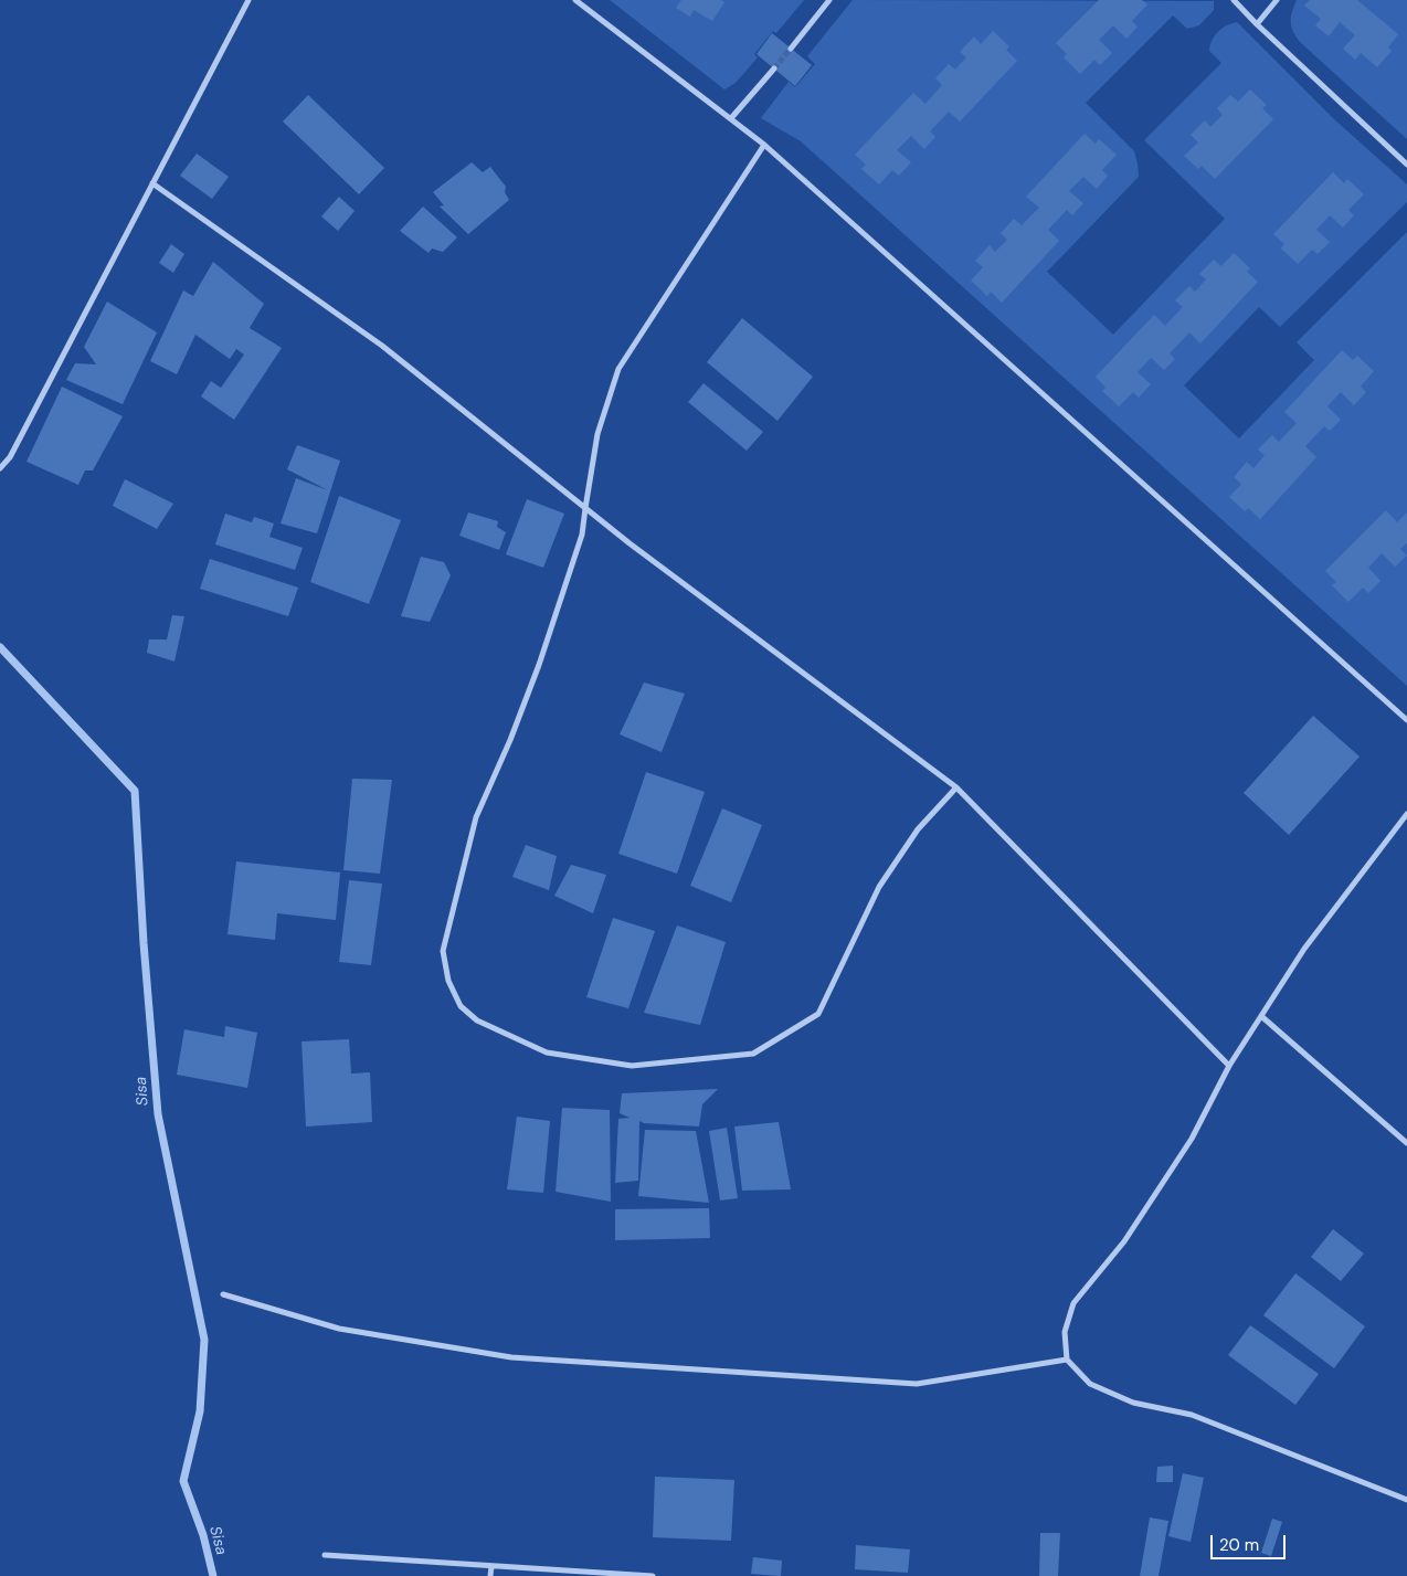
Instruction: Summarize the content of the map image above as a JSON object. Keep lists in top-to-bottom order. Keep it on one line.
{"water":["Sisa"],"scale_bar":"20 m"}
